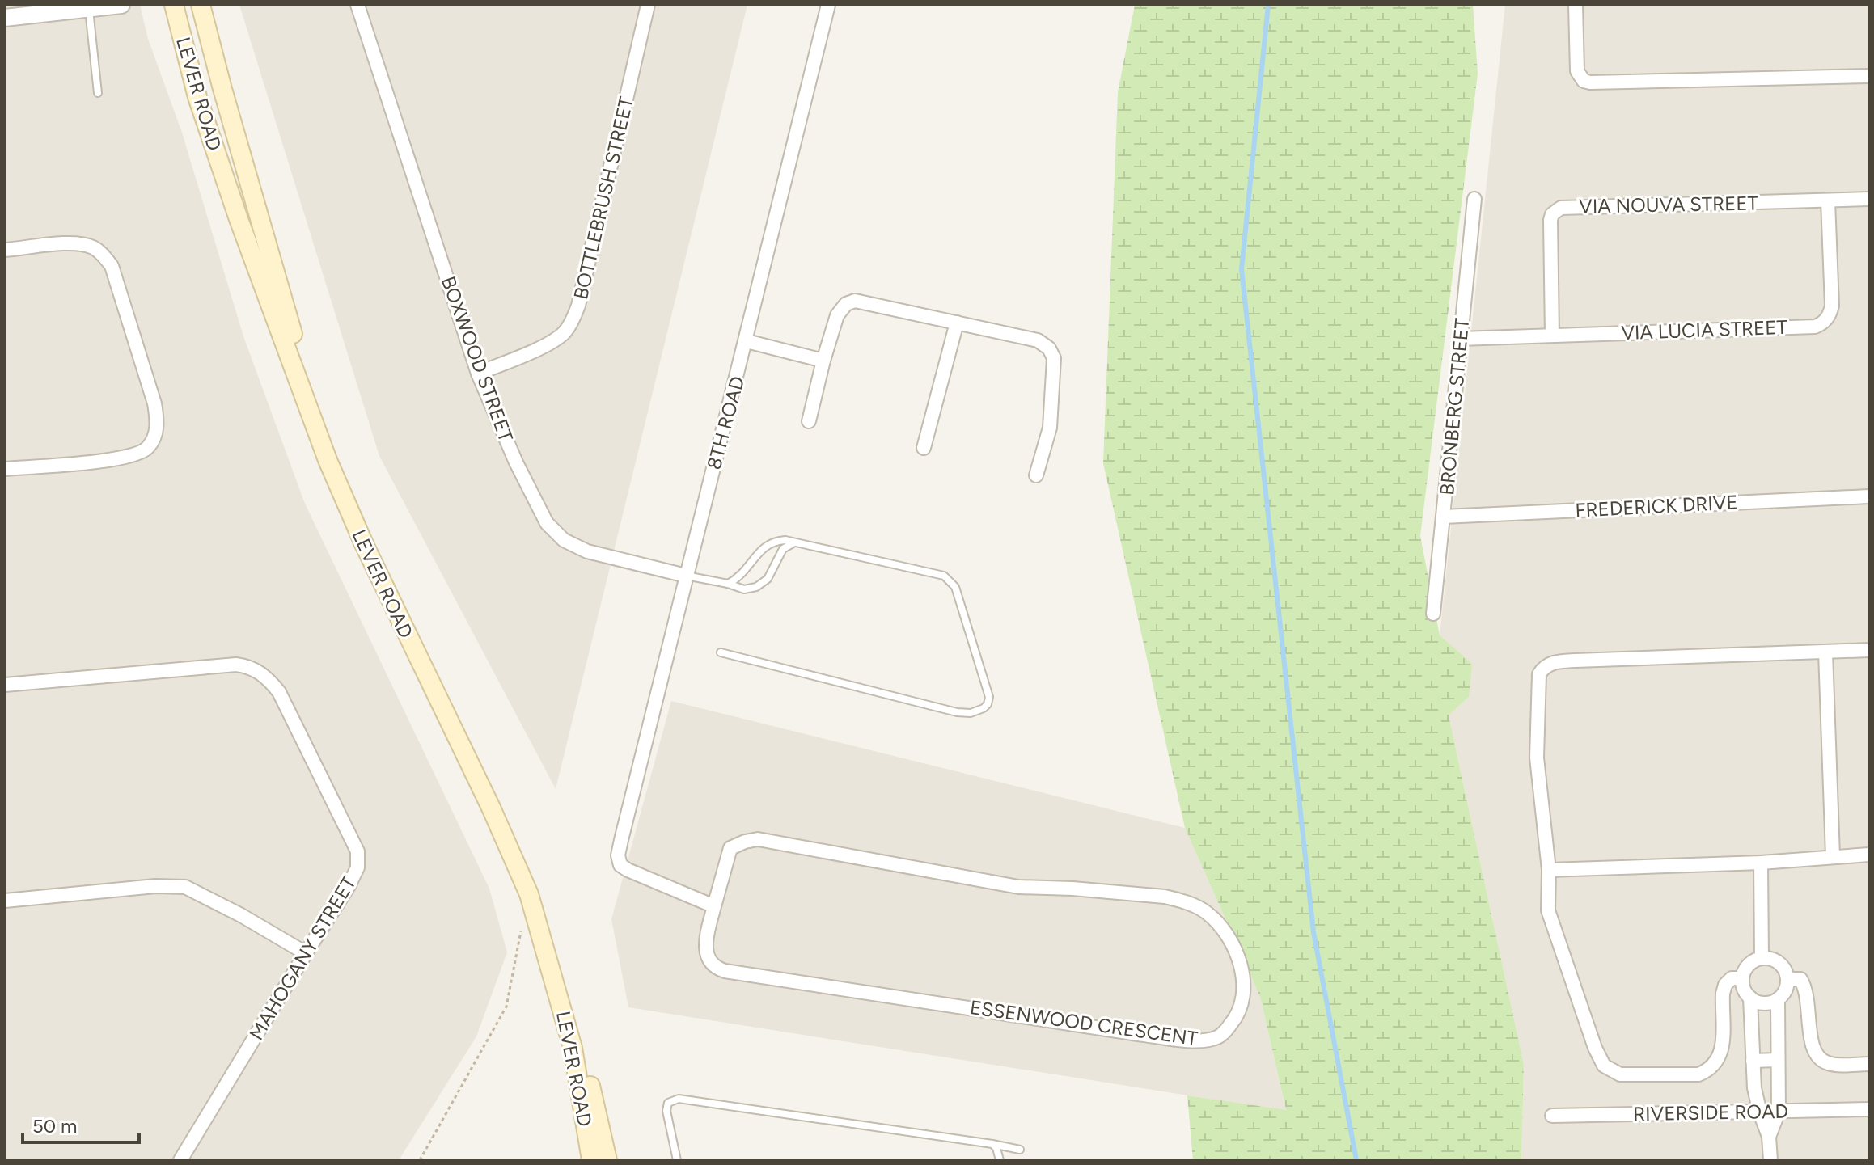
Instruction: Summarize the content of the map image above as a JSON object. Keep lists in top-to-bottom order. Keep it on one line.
{"streets":{"main road":["LEVER ROAD"],"street":["BOTTLEBRUSH STREET","VIA NOUVA STREET","VIA LUCIA STREET","BOXWOOD STREET","BRONBERG STREET","8TH ROAD","FREDERICK DRIVE","MAHOGANY STREET","ESSENWOOD CRESCENT","RIVERSIDE ROAD"]},"crossings":[["BOTTLEBRUSH STREET","BOXWOOD STREET"],["VIA NOUVA STREET","VIA LUCIA STREET"],["VIA LUCIA STREET","BRONBERG STREET"],["BOXWOOD STREET","8TH ROAD"],["BRONBERG STREET","FREDERICK DRIVE"],["8TH ROAD","ESSENWOOD CRESCENT"]],"scale_bar":"50 m"}
